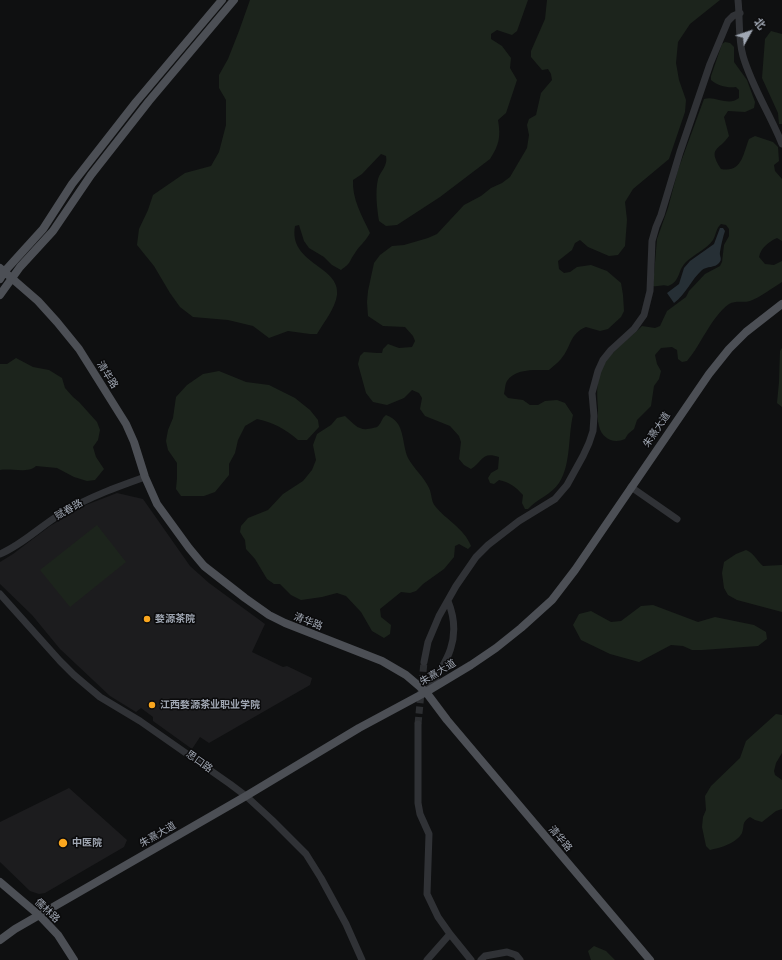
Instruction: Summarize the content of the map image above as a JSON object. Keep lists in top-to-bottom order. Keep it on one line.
{"streets":{"main road":["清华路","朱熹大道","儒林路"],"street":["赋春路","思口路"]},"crossings":[["清华路","朱熹大道"],["清华路","赋春路"],["朱熹大道","思口路"],["朱熹大道","儒林路"]],"places":["婺源茶院","江西婺源茶业职业学院","中医院"],"north":"top right"}
